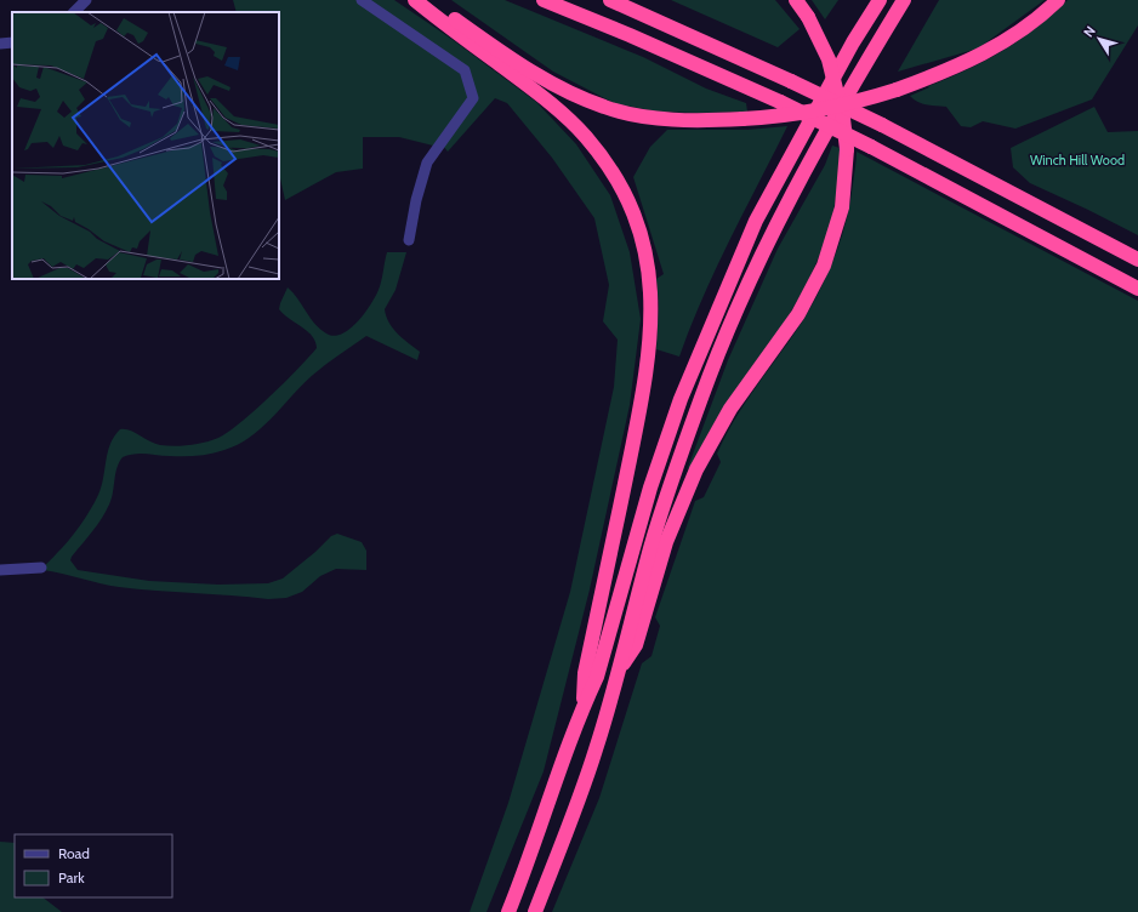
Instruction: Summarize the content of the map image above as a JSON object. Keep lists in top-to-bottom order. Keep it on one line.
{"parks":["Winch Hill Wood"],"legend":["Road","Park"],"north":"top left"}
